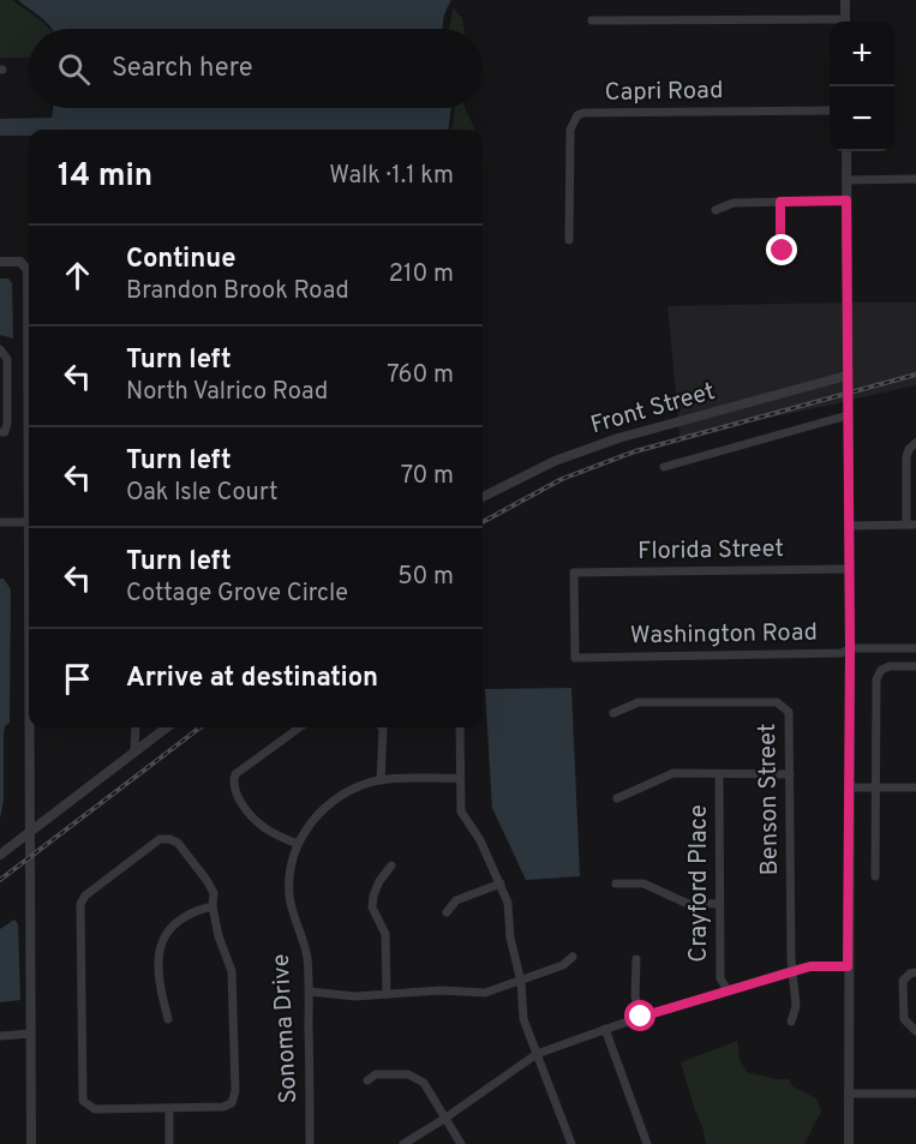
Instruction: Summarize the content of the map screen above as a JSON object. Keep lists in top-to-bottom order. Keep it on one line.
{"streets":{"street":["Capri Road","Front Street","Florida Street","Washington Road","Benson Street","Crayford Place","Sonoma Drive"]},"crossings":[["Florida Street","Washington Road"]],"page":{"map_buttons":["+","−"],"search":"Search here","heading":["14 min","Walk · 1.1 km"],"list":[["Continue","Brandon Brook Road","210 m"],["Turn left","North Valrico Road","760 m"],["Turn left","Oak Isle Court","70 m"],["Turn left","Cottage Grove Circle","50 m"],"Arrive at destination"]}}
